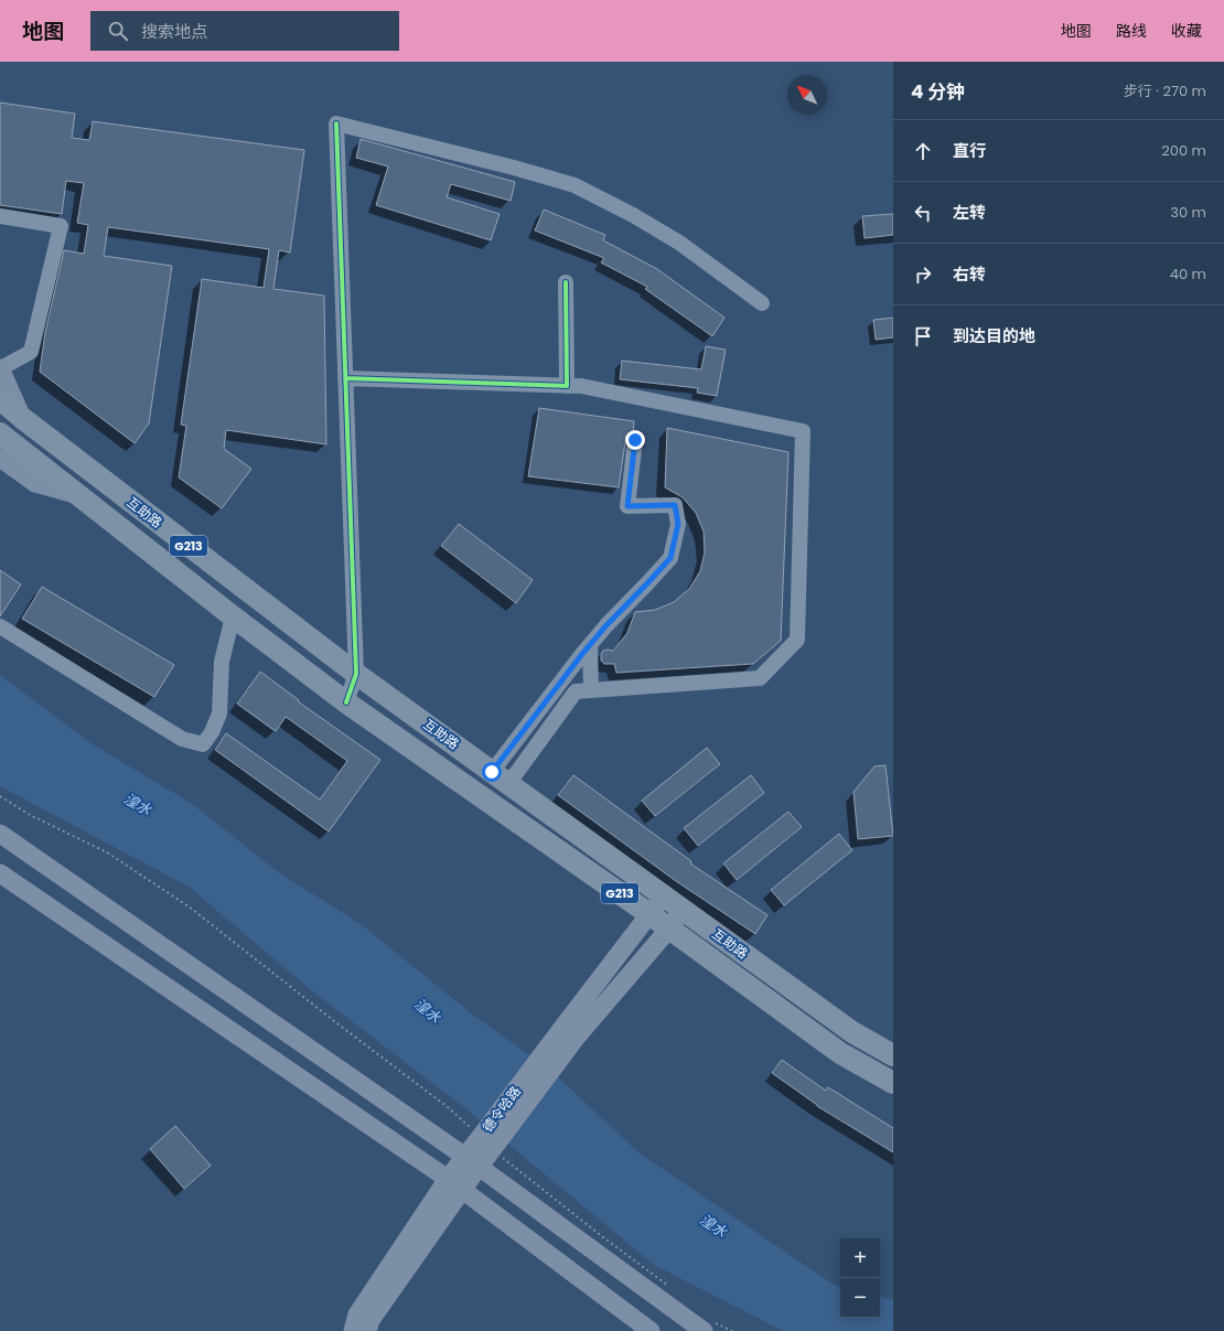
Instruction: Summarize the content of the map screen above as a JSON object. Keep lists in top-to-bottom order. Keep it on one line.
{"streets":{"highway":["互助路","G213"],"main road":["德令哈路"]},"crossings":[["互助路","德令哈路"]],"water":["湟水"],"north":"top left","page":{"header":"地图","search":"搜索地点","nav":["地图","路线","收藏"],"heading":["4 分钟","步行 · 270 m"],"list":[["直行","200 m"],["左转","30 m"],["右转","40 m"],"到达目的地"],"map_buttons":["+","−"]}}
